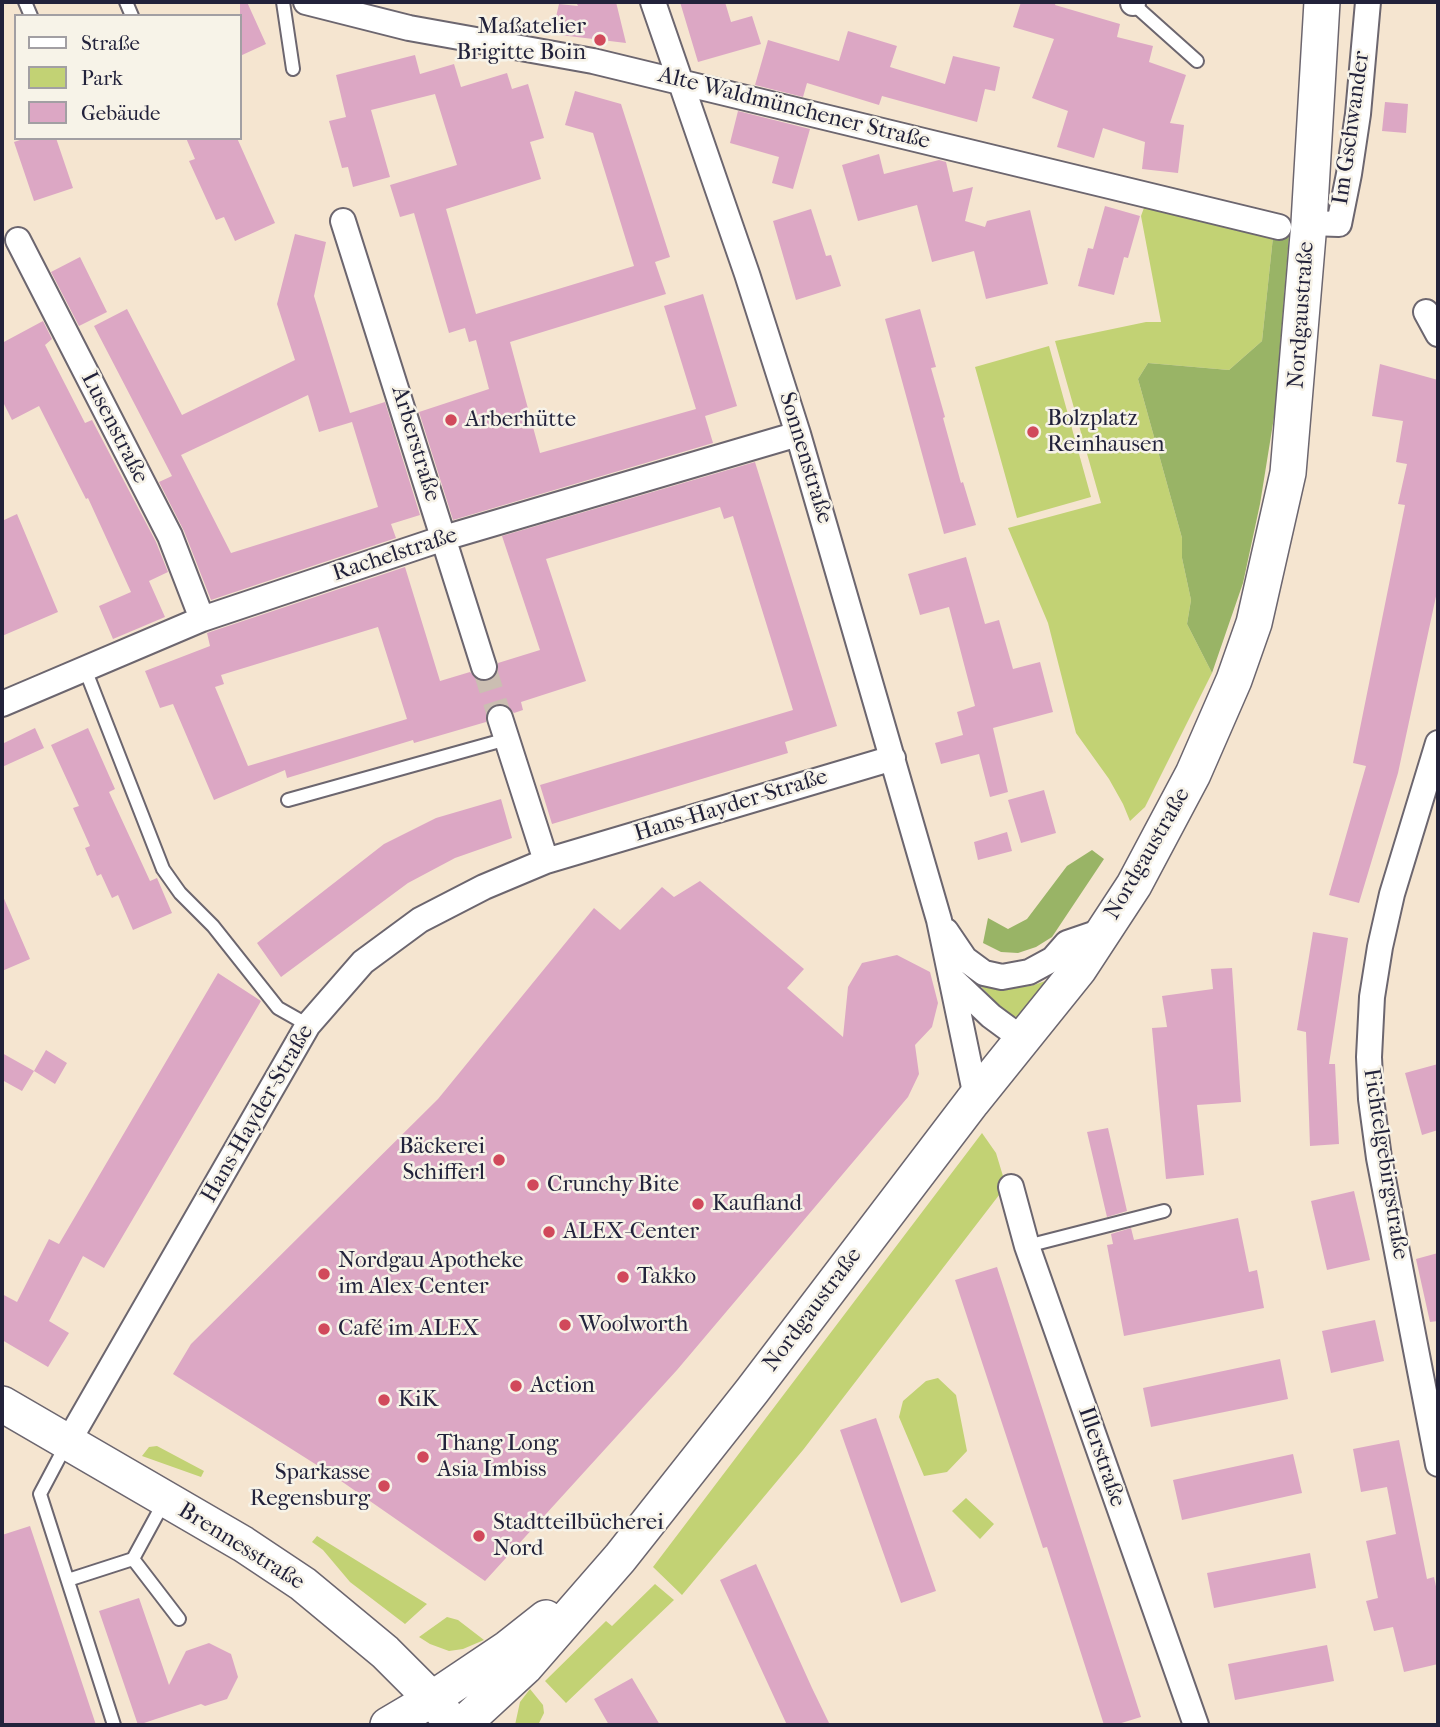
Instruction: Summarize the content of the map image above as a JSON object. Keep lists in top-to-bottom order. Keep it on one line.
{"streets":{"main road":["Nordgaustraße","Brennesstraße"],"street":["Alte Waldmünchener Straße","Im Gschwander","Lusenstraße","Arberstraße","Sonnenstraße","Rachelstraße","Hans-Hayder-Straße","Fichtelgebirgstraße","Illerstraße"]},"crossings":[["Alte Waldmünchener Straße","Im Gschwander"],["Alte Waldmünchener Straße","Nordgaustraße"],["Alte Waldmünchener Straße","Sonnenstraße"],["Im Gschwander","Nordgaustraße"],["Nordgaustraße","Sonnenstraße"],["Nordgaustraße","Brennesstraße"],["Lusenstraße","Rachelstraße"],["Arberstraße","Rachelstraße"],["Sonnenstraße","Rachelstraße"],["Sonnenstraße","Hans-Hayder-Straße"],["Hans-Hayder-Straße","Brennesstraße"]],"places":["Maßatelier Brigitte Boin","Arberhütte","Bolzplatz Reinhausen","Bäckerei Schifferl","Crunchy Bite","Kaufland","ALEX-Center","Nordgau Apotheke im Alex-Center","Takko","Woolworth","Café im ALEX","Action","KiK","Thang Long Asia Imbiss","Sparkasse Regensburg","Stadtteilbücherei Nord"],"legend":["Straße","Park","Gebäude"]}
